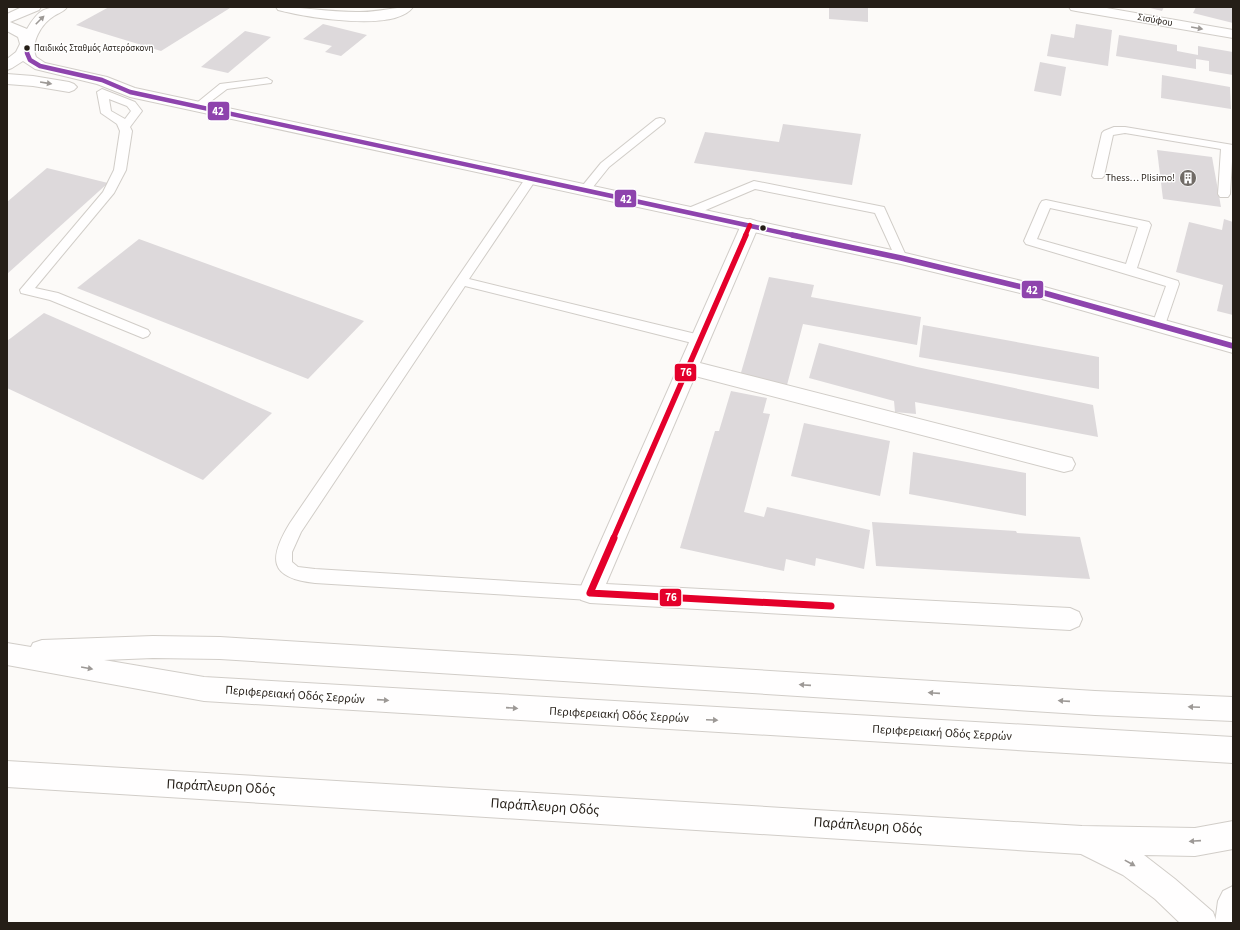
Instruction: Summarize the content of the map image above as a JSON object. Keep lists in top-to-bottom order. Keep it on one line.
{"streets":{"street":["Σισύφου","Περιφερειακή Οδός Σερρών","Παράπλευρη Οδός"]},"one_way":["Σισύφου"],"places":{"other":["Παιδικός Σταθμός Αστερόσκονη"],"building":["Thess… Plisimo!"]},"lines":["transit line 42","transit line 76"]}
